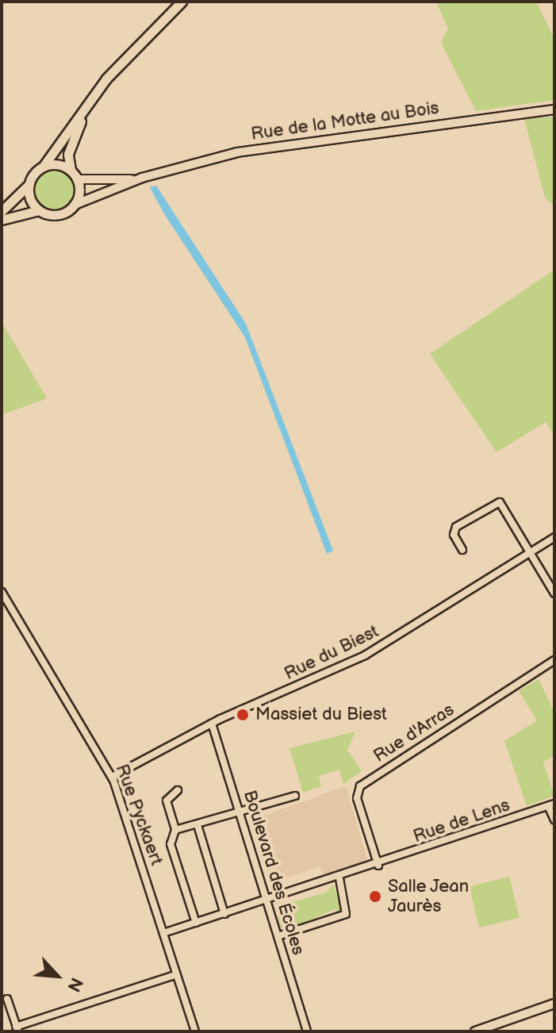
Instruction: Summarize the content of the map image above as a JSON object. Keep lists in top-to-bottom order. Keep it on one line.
{"streets":{"street":["Rue de la Motte au Bois","Rue du Biest","Rue d'Arras","Rue Pyckaert","Rue de Lens","Boulevard des Écoles"]},"crossings":[["Rue du Biest","Rue Pyckaert"],["Rue du Biest","Boulevard des Écoles"],["Rue d'Arras","Rue de Lens"],["Rue Pyckaert","Rue de Lens"],["Rue de Lens","Boulevard des Écoles"]],"places":["Massiet du Biest","Salle Jean Jaurès"],"north":"bottom right"}
